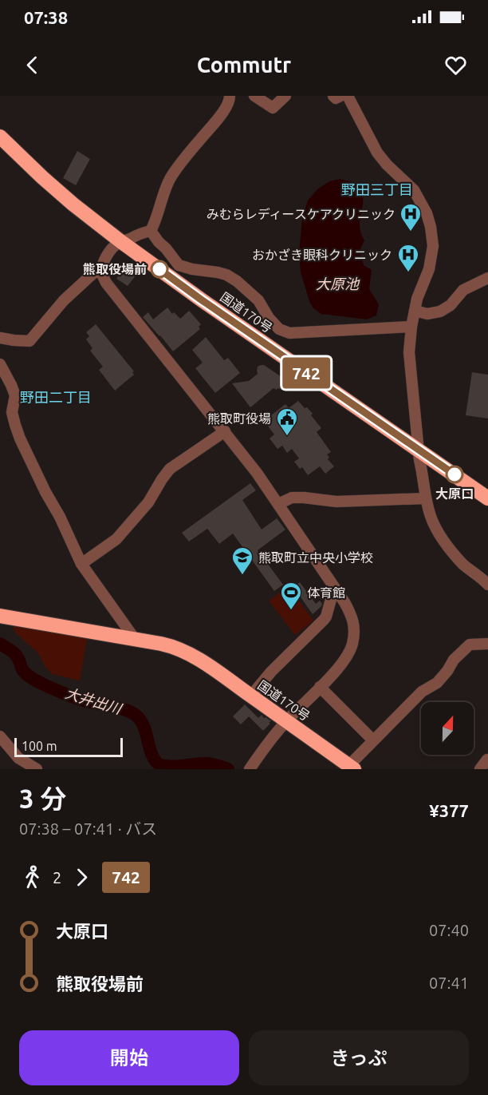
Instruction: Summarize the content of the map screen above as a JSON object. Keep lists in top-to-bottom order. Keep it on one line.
{"streets":{"highway":["国道170号"]},"districts":["野田三丁目","野田二丁目"],"water":["大原池","大井出川"],"places":{"hospital":["みむらレディースケアクリニック","おかざき眼科クリニック"],"other":["熊取役場前","大原口"],"public building":["熊取町役場"],"school or university":["熊取町立中央小学校"],"sports":["体育館"]},"lines":["bus line 742"],"scale_bar":"100 m","north":"top","page":{"status":"07:38","header":"Commutr","on_map":"742","scale":"100 m","heading":["3 分","07:38 – 07:41 · バス","¥377"],"legs":["2","742"],"list":[{"name":"大原口","value":"07:40"},{"name":"熊取役場前","value":"07:41"}],"buttons":["開始","きっぷ"]}}
